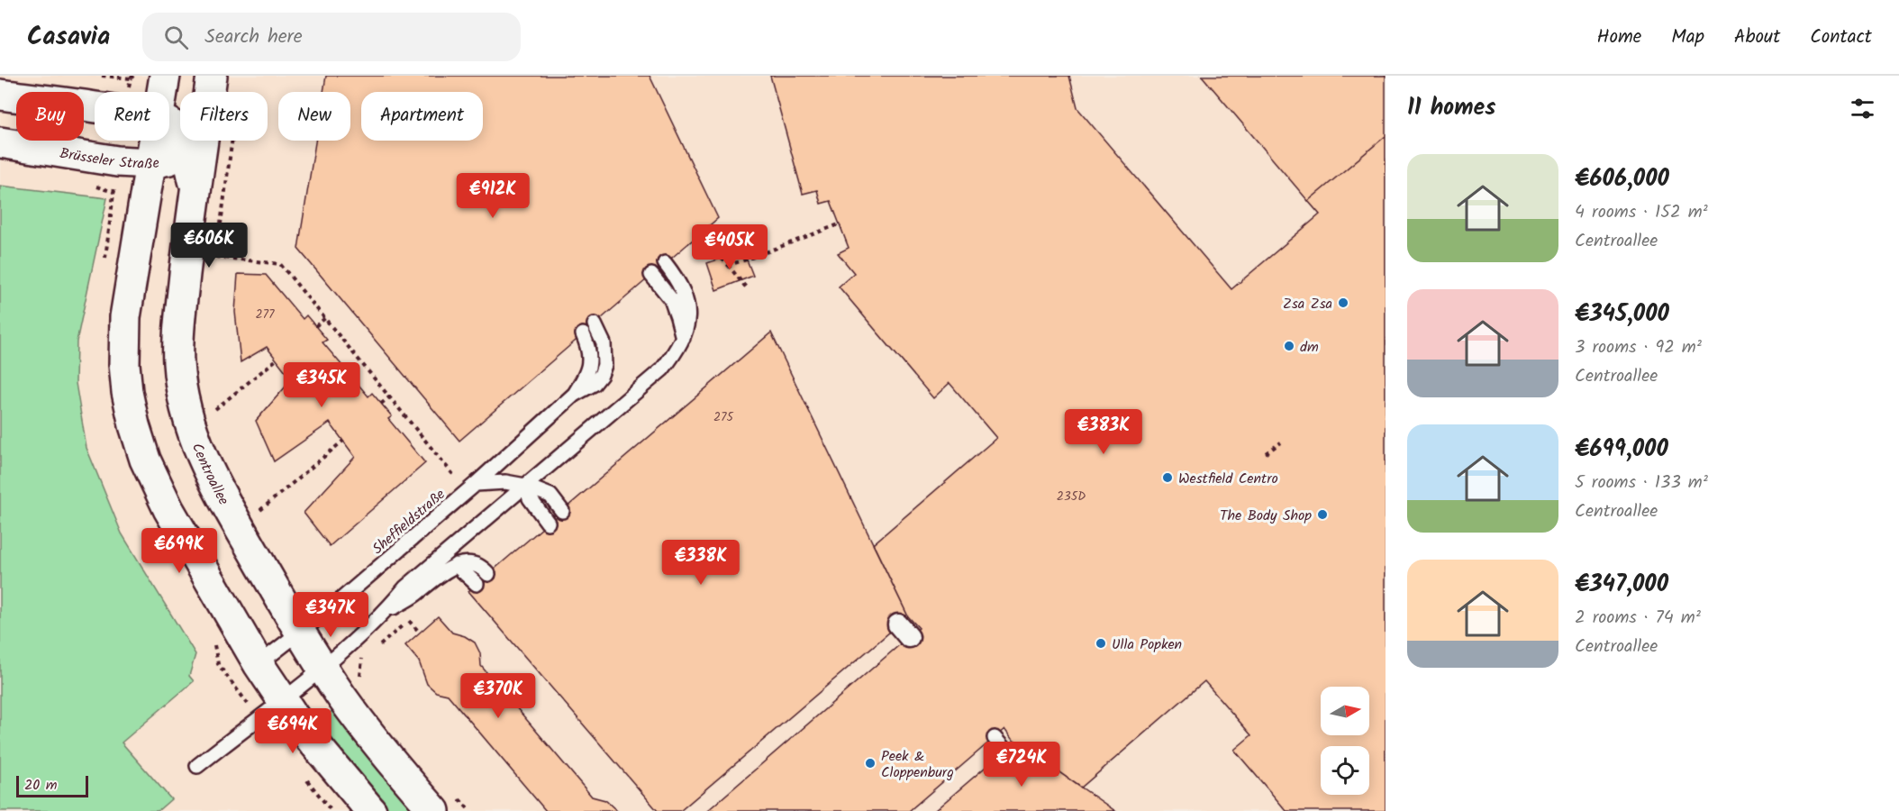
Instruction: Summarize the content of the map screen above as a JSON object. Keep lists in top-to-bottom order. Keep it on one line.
{"streets":{"street":["Brüsseler Straße","Centroallee"],"lane":["Sheffieldstraße"]},"crossings":[["Centroallee","Sheffieldstraße"]],"places":["Zsa Zsa","dm","Westfield Centro","The Body Shop","Ulla Popken","Peek & Cloppenburg"],"house_numbers":["277","275","235D"],"scale_bar":"20 m","north":"right","page":{"header":"Casavia","search":"Search here","nav":["Home","Map","About","Contact"],"heading":"11 homes","chip":["Buy","Rent","Filters","New","Apartment"],"list":[{"name":"€606,000","note":"4 rooms · 152 m² · Centroallee"},{"name":"€345,000","note":"3 rooms · 92 m² · Centroallee"},{"name":"€699,000","note":"5 rooms · 133 m² · Centroallee"},{"name":"€347,000","note":"2 rooms · 74 m² · Centroallee"}],"price":["€912K","€606K","€405K","€345K","€383K","€699K","€338K","€347K","€370K","€694K","€724K"],"scale":"20 m"}}
